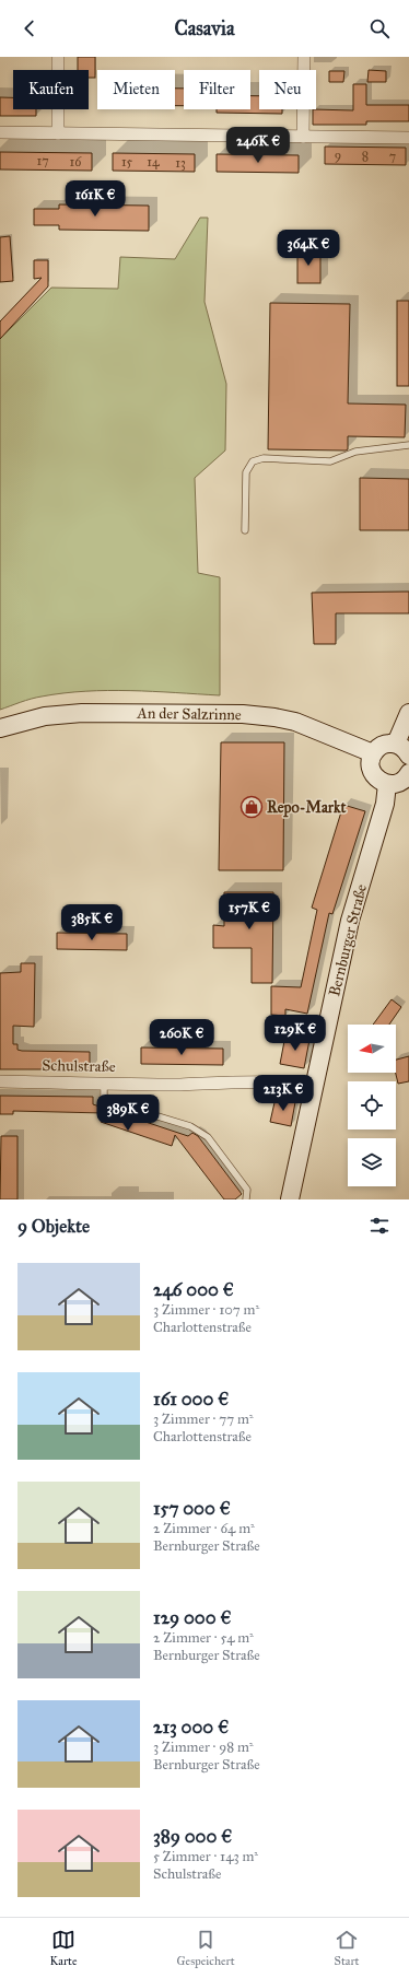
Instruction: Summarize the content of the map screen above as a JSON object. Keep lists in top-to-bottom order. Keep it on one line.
{"streets":{"main road":["An der Salzrinne","Bernburger Straße"],"street":["Schulstraße"]},"crossings":[["Bernburger Straße","Schulstraße"]],"places":{"shop":["Repo-Markt"]},"house_numbers":["9","8","7","17","16","15","14","13"],"north":"left","page":{"header":"Casavia","chip":["Kaufen","Mieten","Filter","Neu"],"price":["246K €","161K €","364K €","157K €","385K €","129K €","260K €","213K €","389K €"],"heading":"9 Objekte","list":[{"name":"246 000 €","note":"3 Zimmer · 107 m² · Charlottenstraße"},{"name":"161 000 €","note":"3 Zimmer · 77 m² · Charlottenstraße"},{"name":"157 000 €","note":"2 Zimmer · 64 m² · Bernburger Straße"},{"name":"129 000 €","note":"2 Zimmer · 54 m² · Bernburger Straße"},{"name":"213 000 €","note":"3 Zimmer · 98 m² · Bernburger Straße"},{"name":"389 000 €","note":"5 Zimmer · 143 m² · Schulstraße"}],"tabs":["Karte","Gespeichert","Start"]}}
